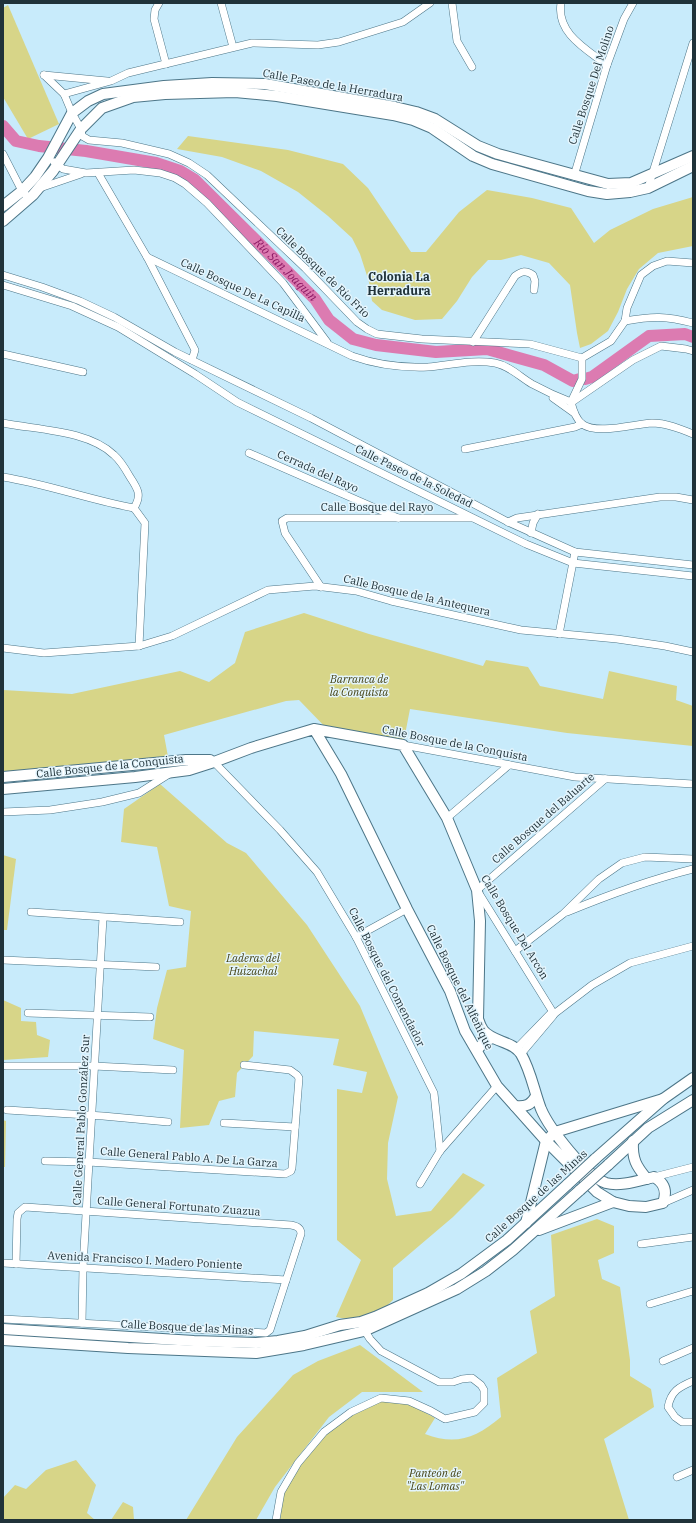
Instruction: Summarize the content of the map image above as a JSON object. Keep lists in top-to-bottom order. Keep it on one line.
{"streets":{"main road":["Calle Paseo de la Herradura","Calle Bosque de la Conquista","Calle Bosque Del Arcón","Calle Bosque del Alfeñique","Calle Bosque de las Minas"],"street":["Calle Bosque Del Molino","Calle Bosque de Río Frío","Calle Bosque De La Capilla","Cerrada del Rayo","Calle Paseo de la Soledad","Calle Bosque del Rayo","Calle Bosque de la Antequera","Calle Bosque del Baluarte","Calle Bosque del Comendador","Calle General Pablo González Sur","Calle General Pablo A. De La Garza","Calle General Fortunato Zuazua","Avenida Francisco I. Madero Poniente"]},"crossings":[["Calle Paseo de la Herradura","Calle Bosque Del Molino"],["Calle Paseo de la Herradura","Calle Bosque de Río Frío"],["Cerrada del Rayo","Calle Bosque del Rayo"],["Calle Paseo de la Soledad","Calle Bosque del Rayo"],["Calle Bosque del Rayo","Calle Bosque de la Antequera"],["Calle Bosque de la Conquista","Calle Bosque del Baluarte"],["Calle Bosque de la Conquista","Calle Bosque Del Arcón"],["Calle Bosque de la Conquista","Calle Bosque del Comendador"],["Calle Bosque de la Conquista","Calle Bosque del Alfeñique"],["Calle Bosque del Baluarte","Calle Bosque Del Arcón"],["Calle General Pablo González Sur","Calle General Pablo A. De La Garza"],["Calle General Pablo González Sur","Calle General Fortunato Zuazua"],["Calle General Pablo González Sur","Avenida Francisco I. Madero Poniente"],["Calle General Fortunato Zuazua","Avenida Francisco I. Madero Poniente"]],"districts":["Colonia La Herradura"],"water":["Río San Joaquín"],"parks":["Barranca de la Conquista","Laderas del Huizachal","Panteón de \"Las Lomas\""]}
